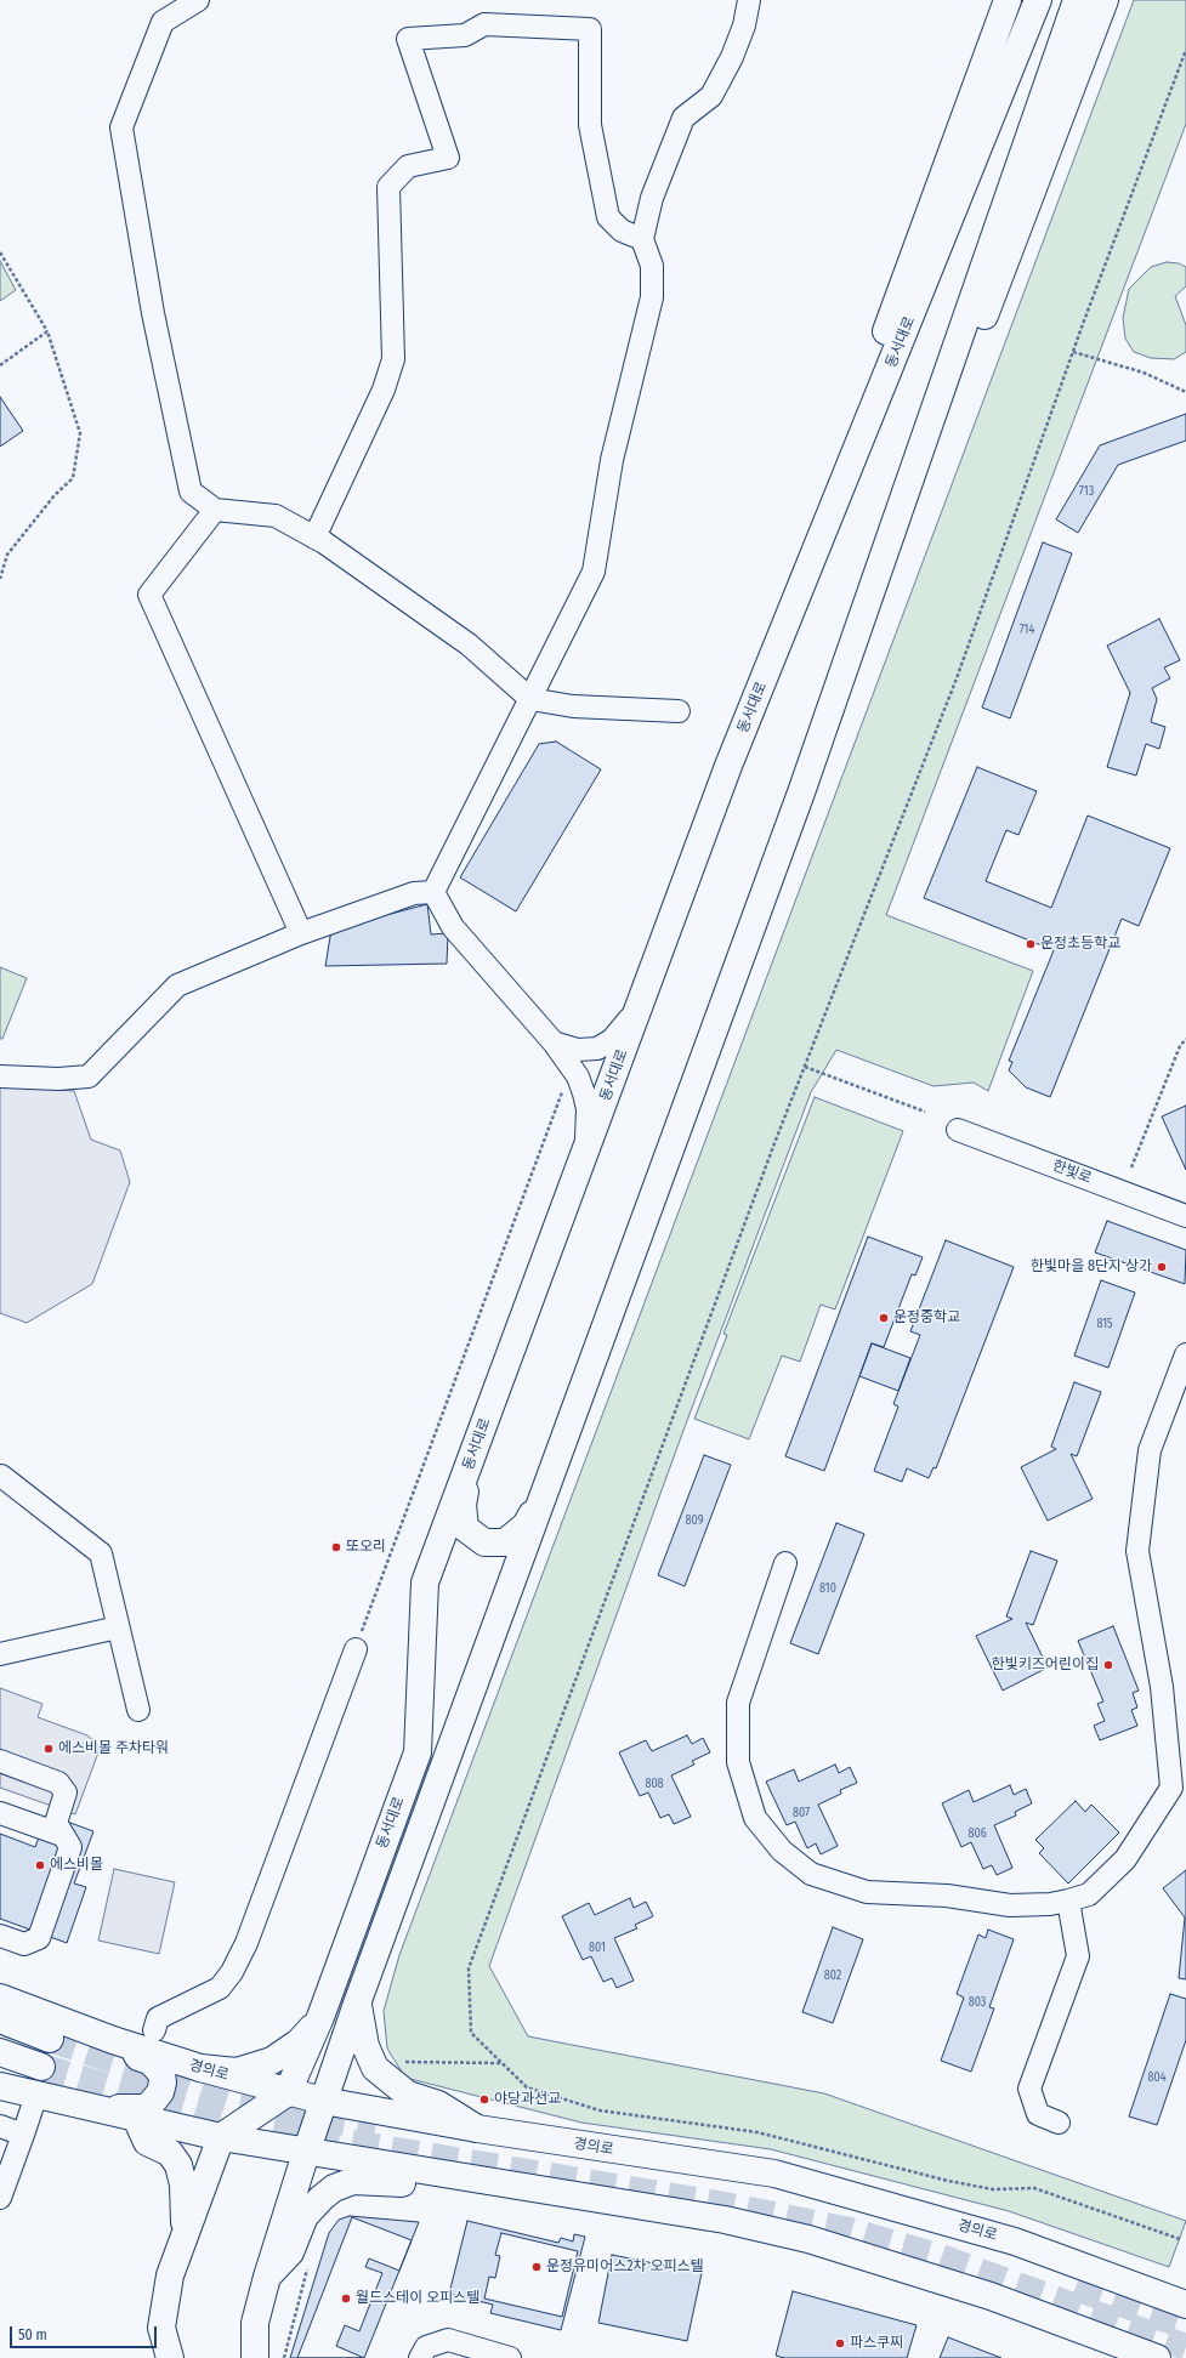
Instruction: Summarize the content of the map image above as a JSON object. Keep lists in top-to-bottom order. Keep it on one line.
{"streets":{"main road":["동서대로","경의로"],"street":["한빛로"]},"crossings":[["동서대로","경의로"]],"places":["운정초등학교","한빛마을 8단지 상가","운정중학교","또오리","한빛키즈어린이집","에스비몰 주차타워","에스비몰","야당과선교","운정유미어스2차 오피스텔","월드스테이 오피스텔","파스쿠찌"],"house_numbers":["713","714","815","809","810","808","807","806","801","802","803","804"],"scale_bar":"50 m"}
